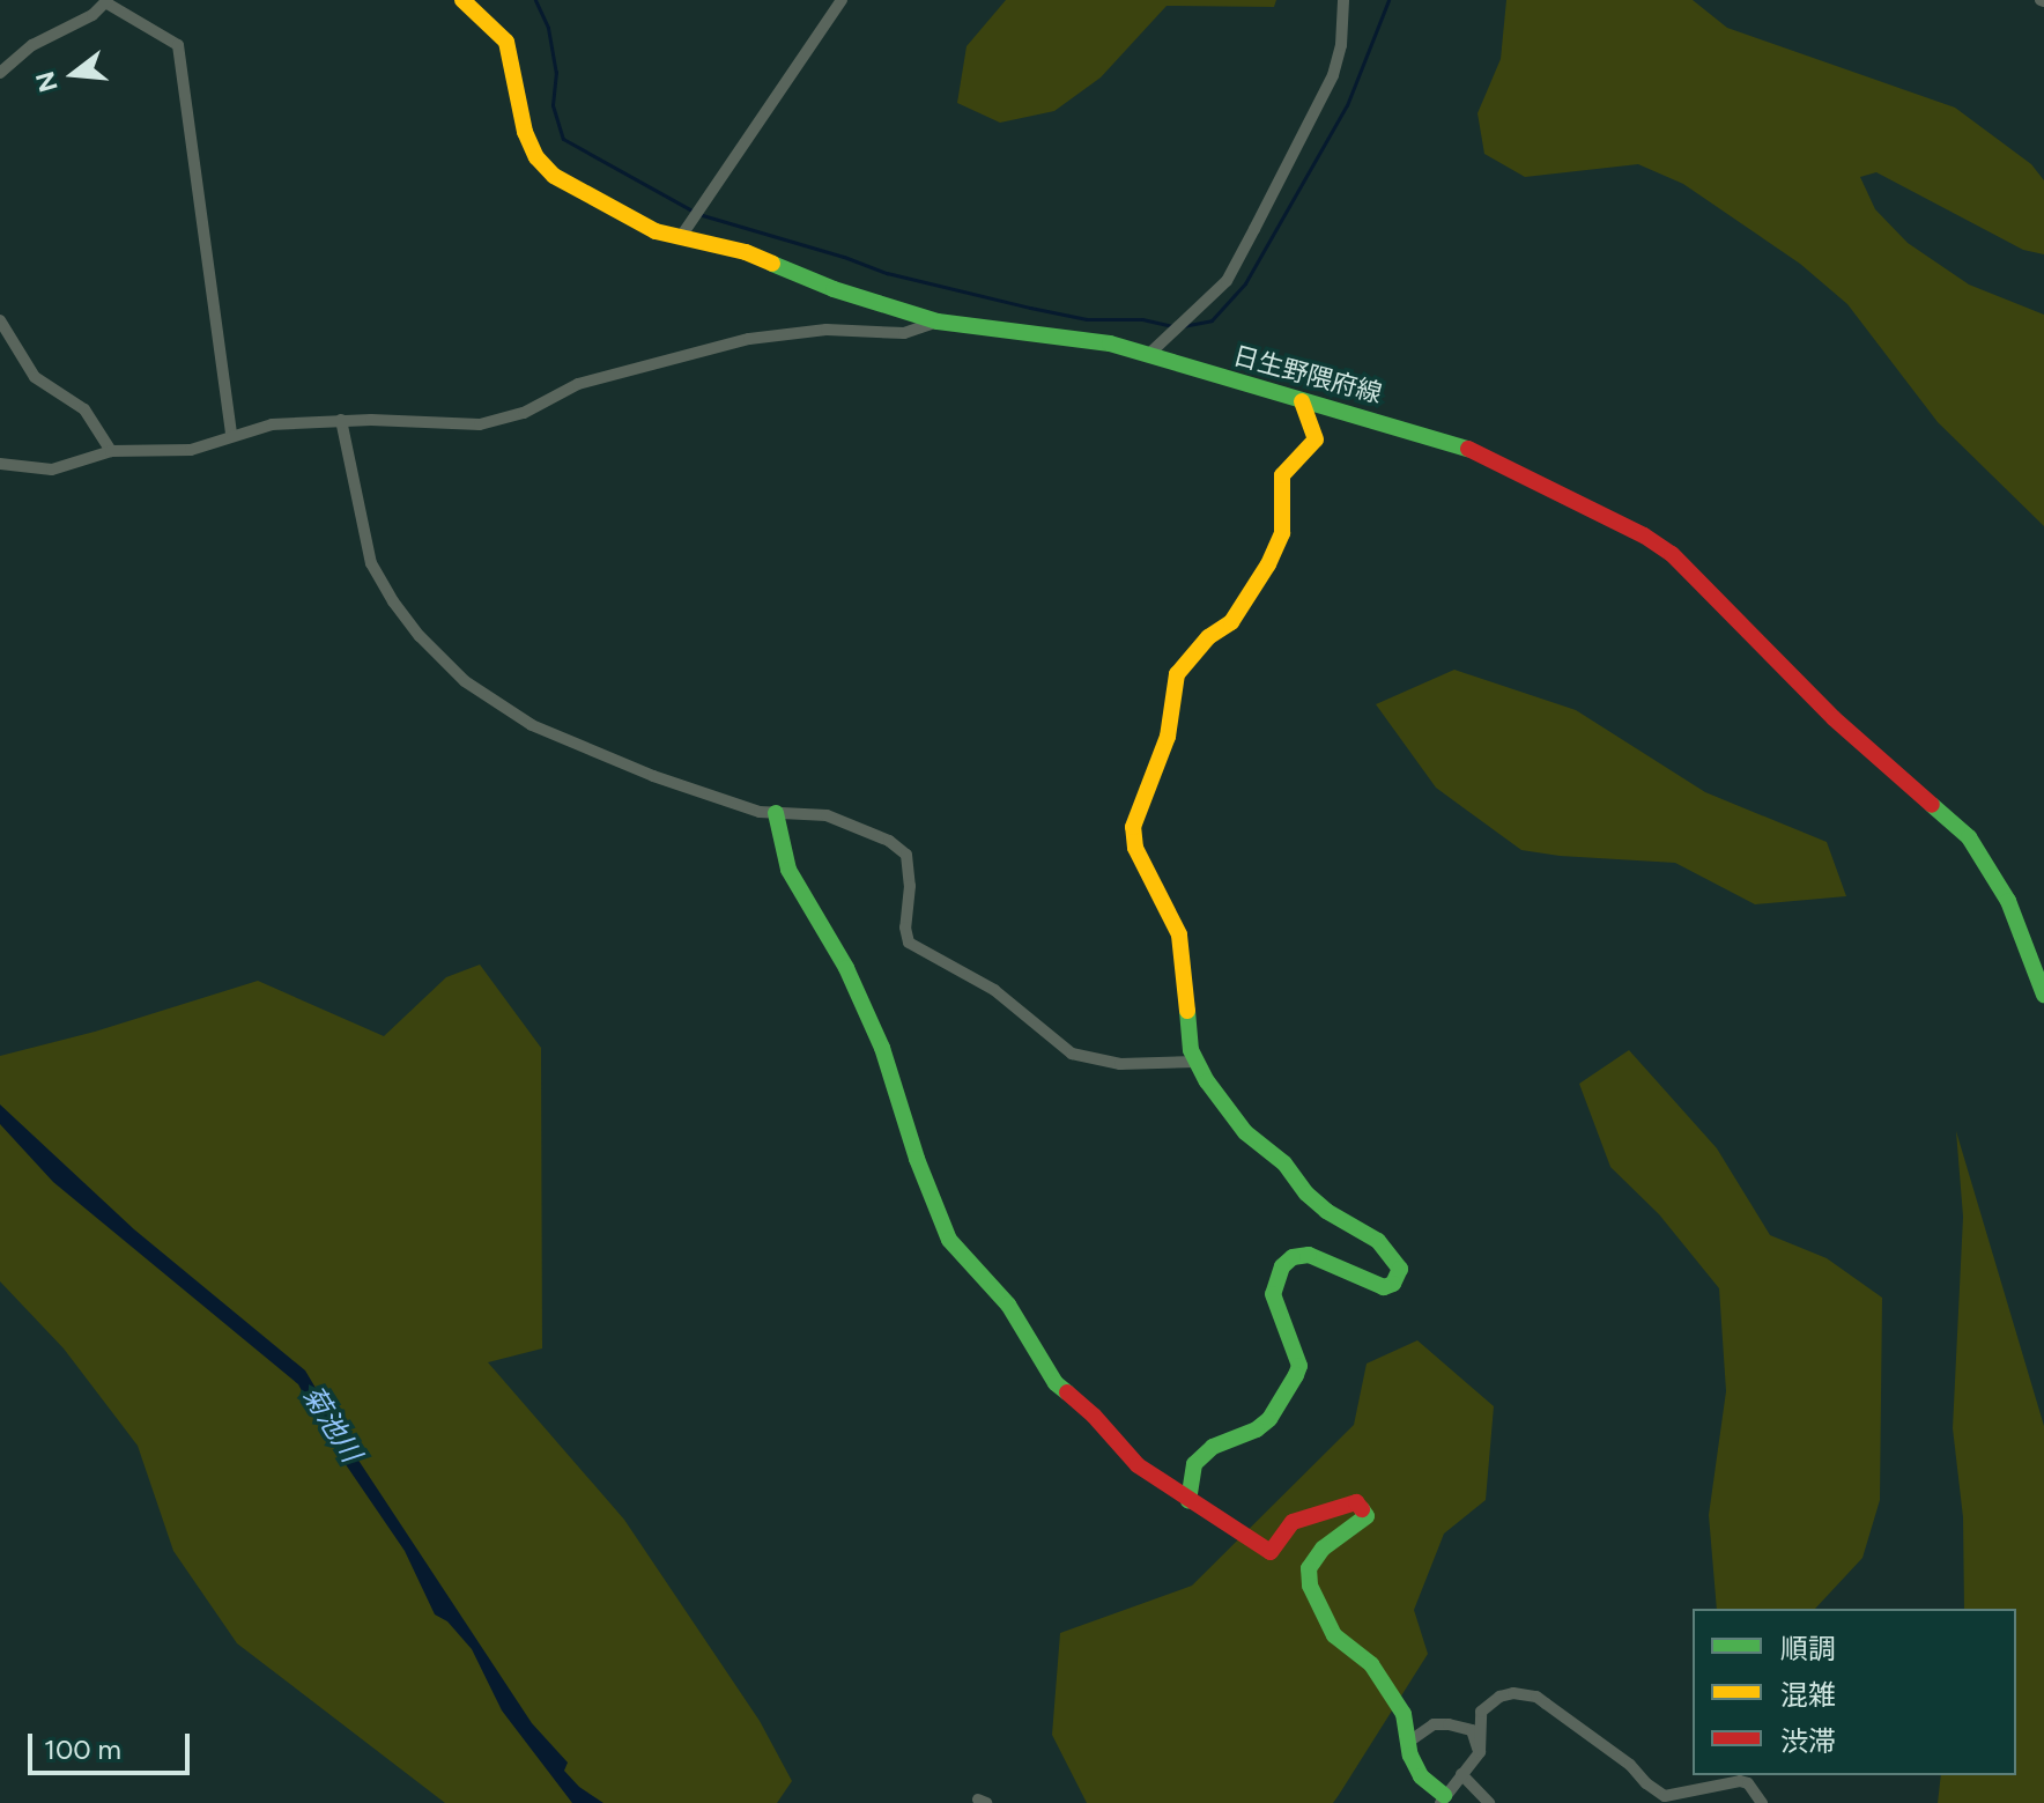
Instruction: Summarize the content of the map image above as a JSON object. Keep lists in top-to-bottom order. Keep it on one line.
{"streets":{"street":["日生野隈府線"]},"water":["菊池川"],"legend":["順調","混雑","渋滞"],"scale_bar":"100 m","north":"left"}
